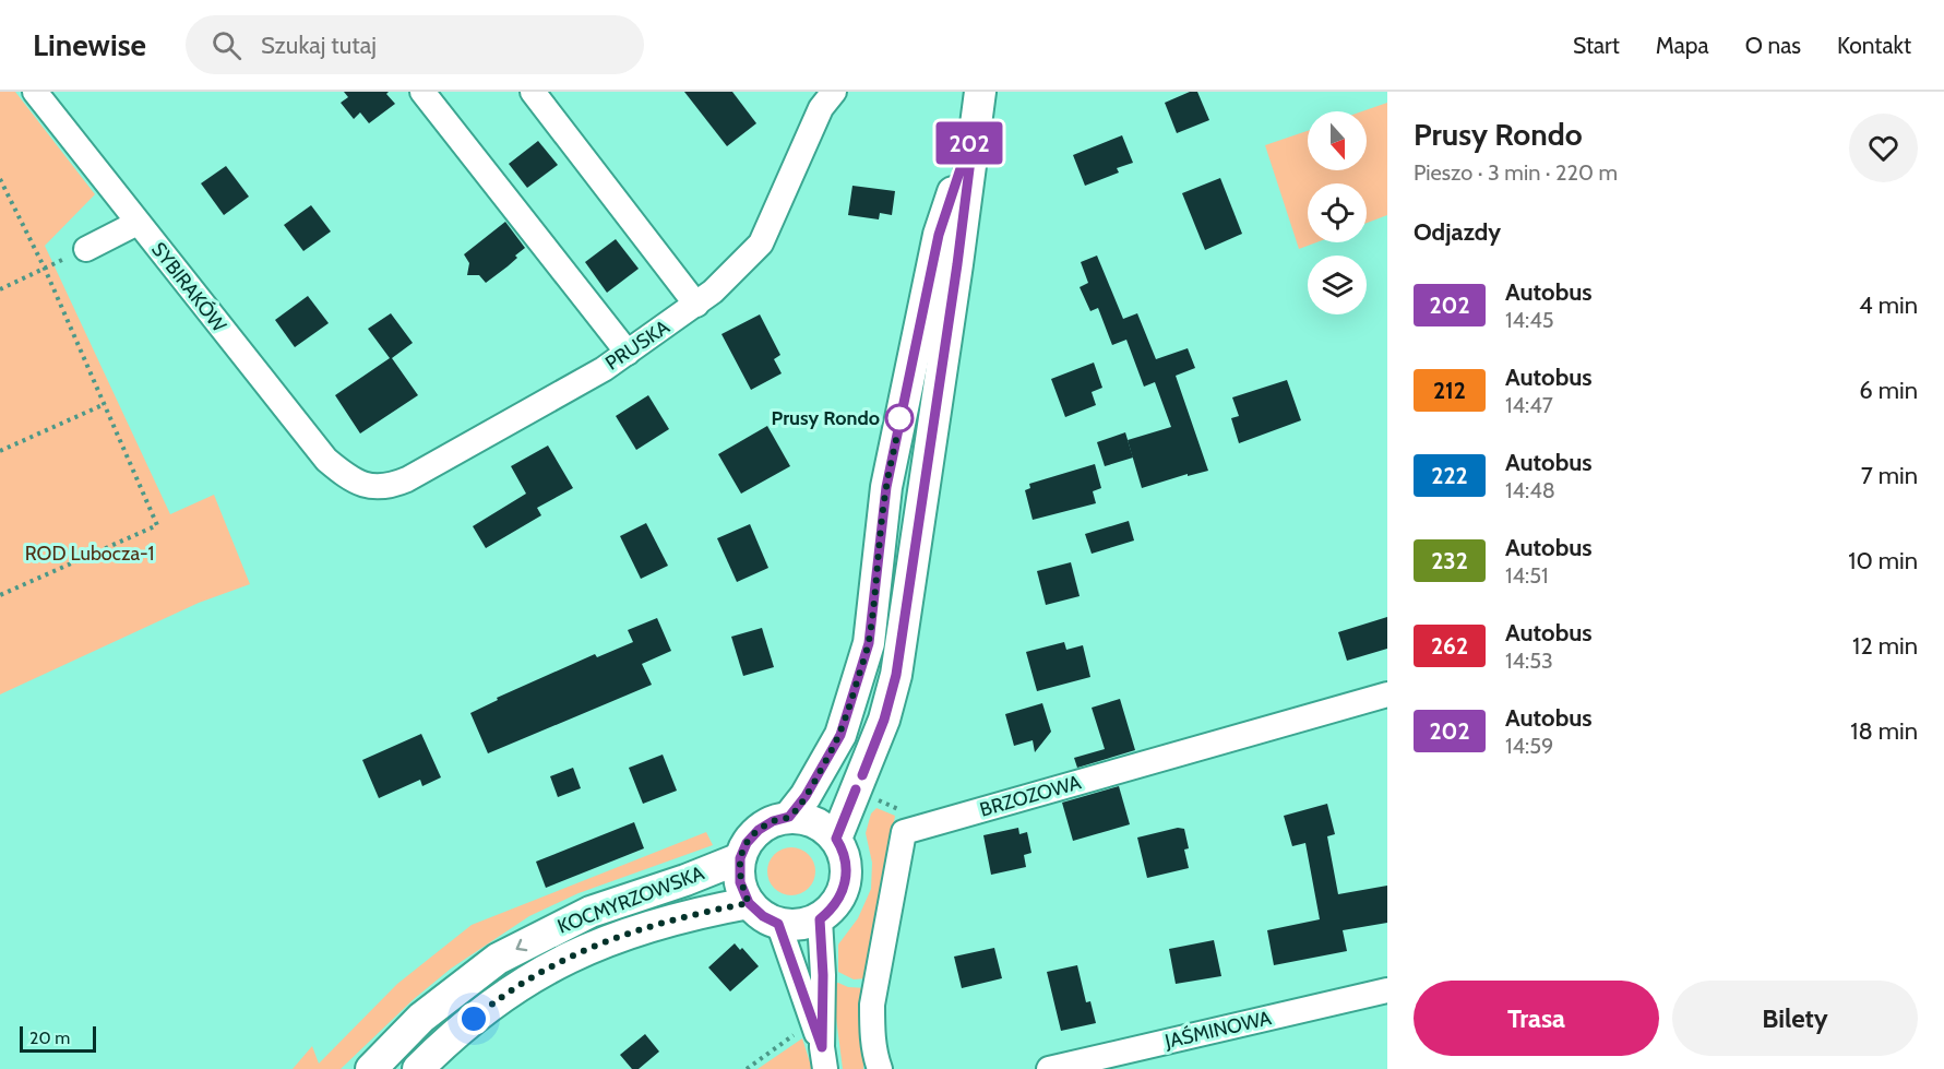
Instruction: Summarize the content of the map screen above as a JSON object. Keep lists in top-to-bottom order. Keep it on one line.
{"streets":{"main road":["KOCMYRZOWSKA"],"street":["SYBIRAKÓW","PRUSKA","BRZOZOWA","JAŚMINOWA"]},"crossings":[["SYBIRAKÓW","PRUSKA"]],"parks":["ROD Lubocza-1"],"places":["Prusy Rondo"],"lines":["bus line 202"],"scale_bar":"20 m","north":"bottom","page":{"header":"Linewise","search":"Szukaj tutaj","nav":["Start","Mapa","O nas","Kontakt"],"on_map":"202","heading":[["Prusy Rondo","Pieszo · 3 min · 220 m"],"Odjazdy"],"list":[{"mark":"202","name":"Autobus","note":"14:45","value":"4 min"},{"mark":"212","name":"Autobus","note":"14:47","value":"6 min"},{"mark":"222","name":"Autobus","note":"14:48","value":"7 min"},{"mark":"232","name":"Autobus","note":"14:51","value":"10 min"},{"mark":"262","name":"Autobus","note":"14:53","value":"12 min"},{"mark":"202","name":"Autobus","note":"14:59","value":"18 min"}],"buttons":["Trasa","Bilety"],"scale":"20 m"}}
